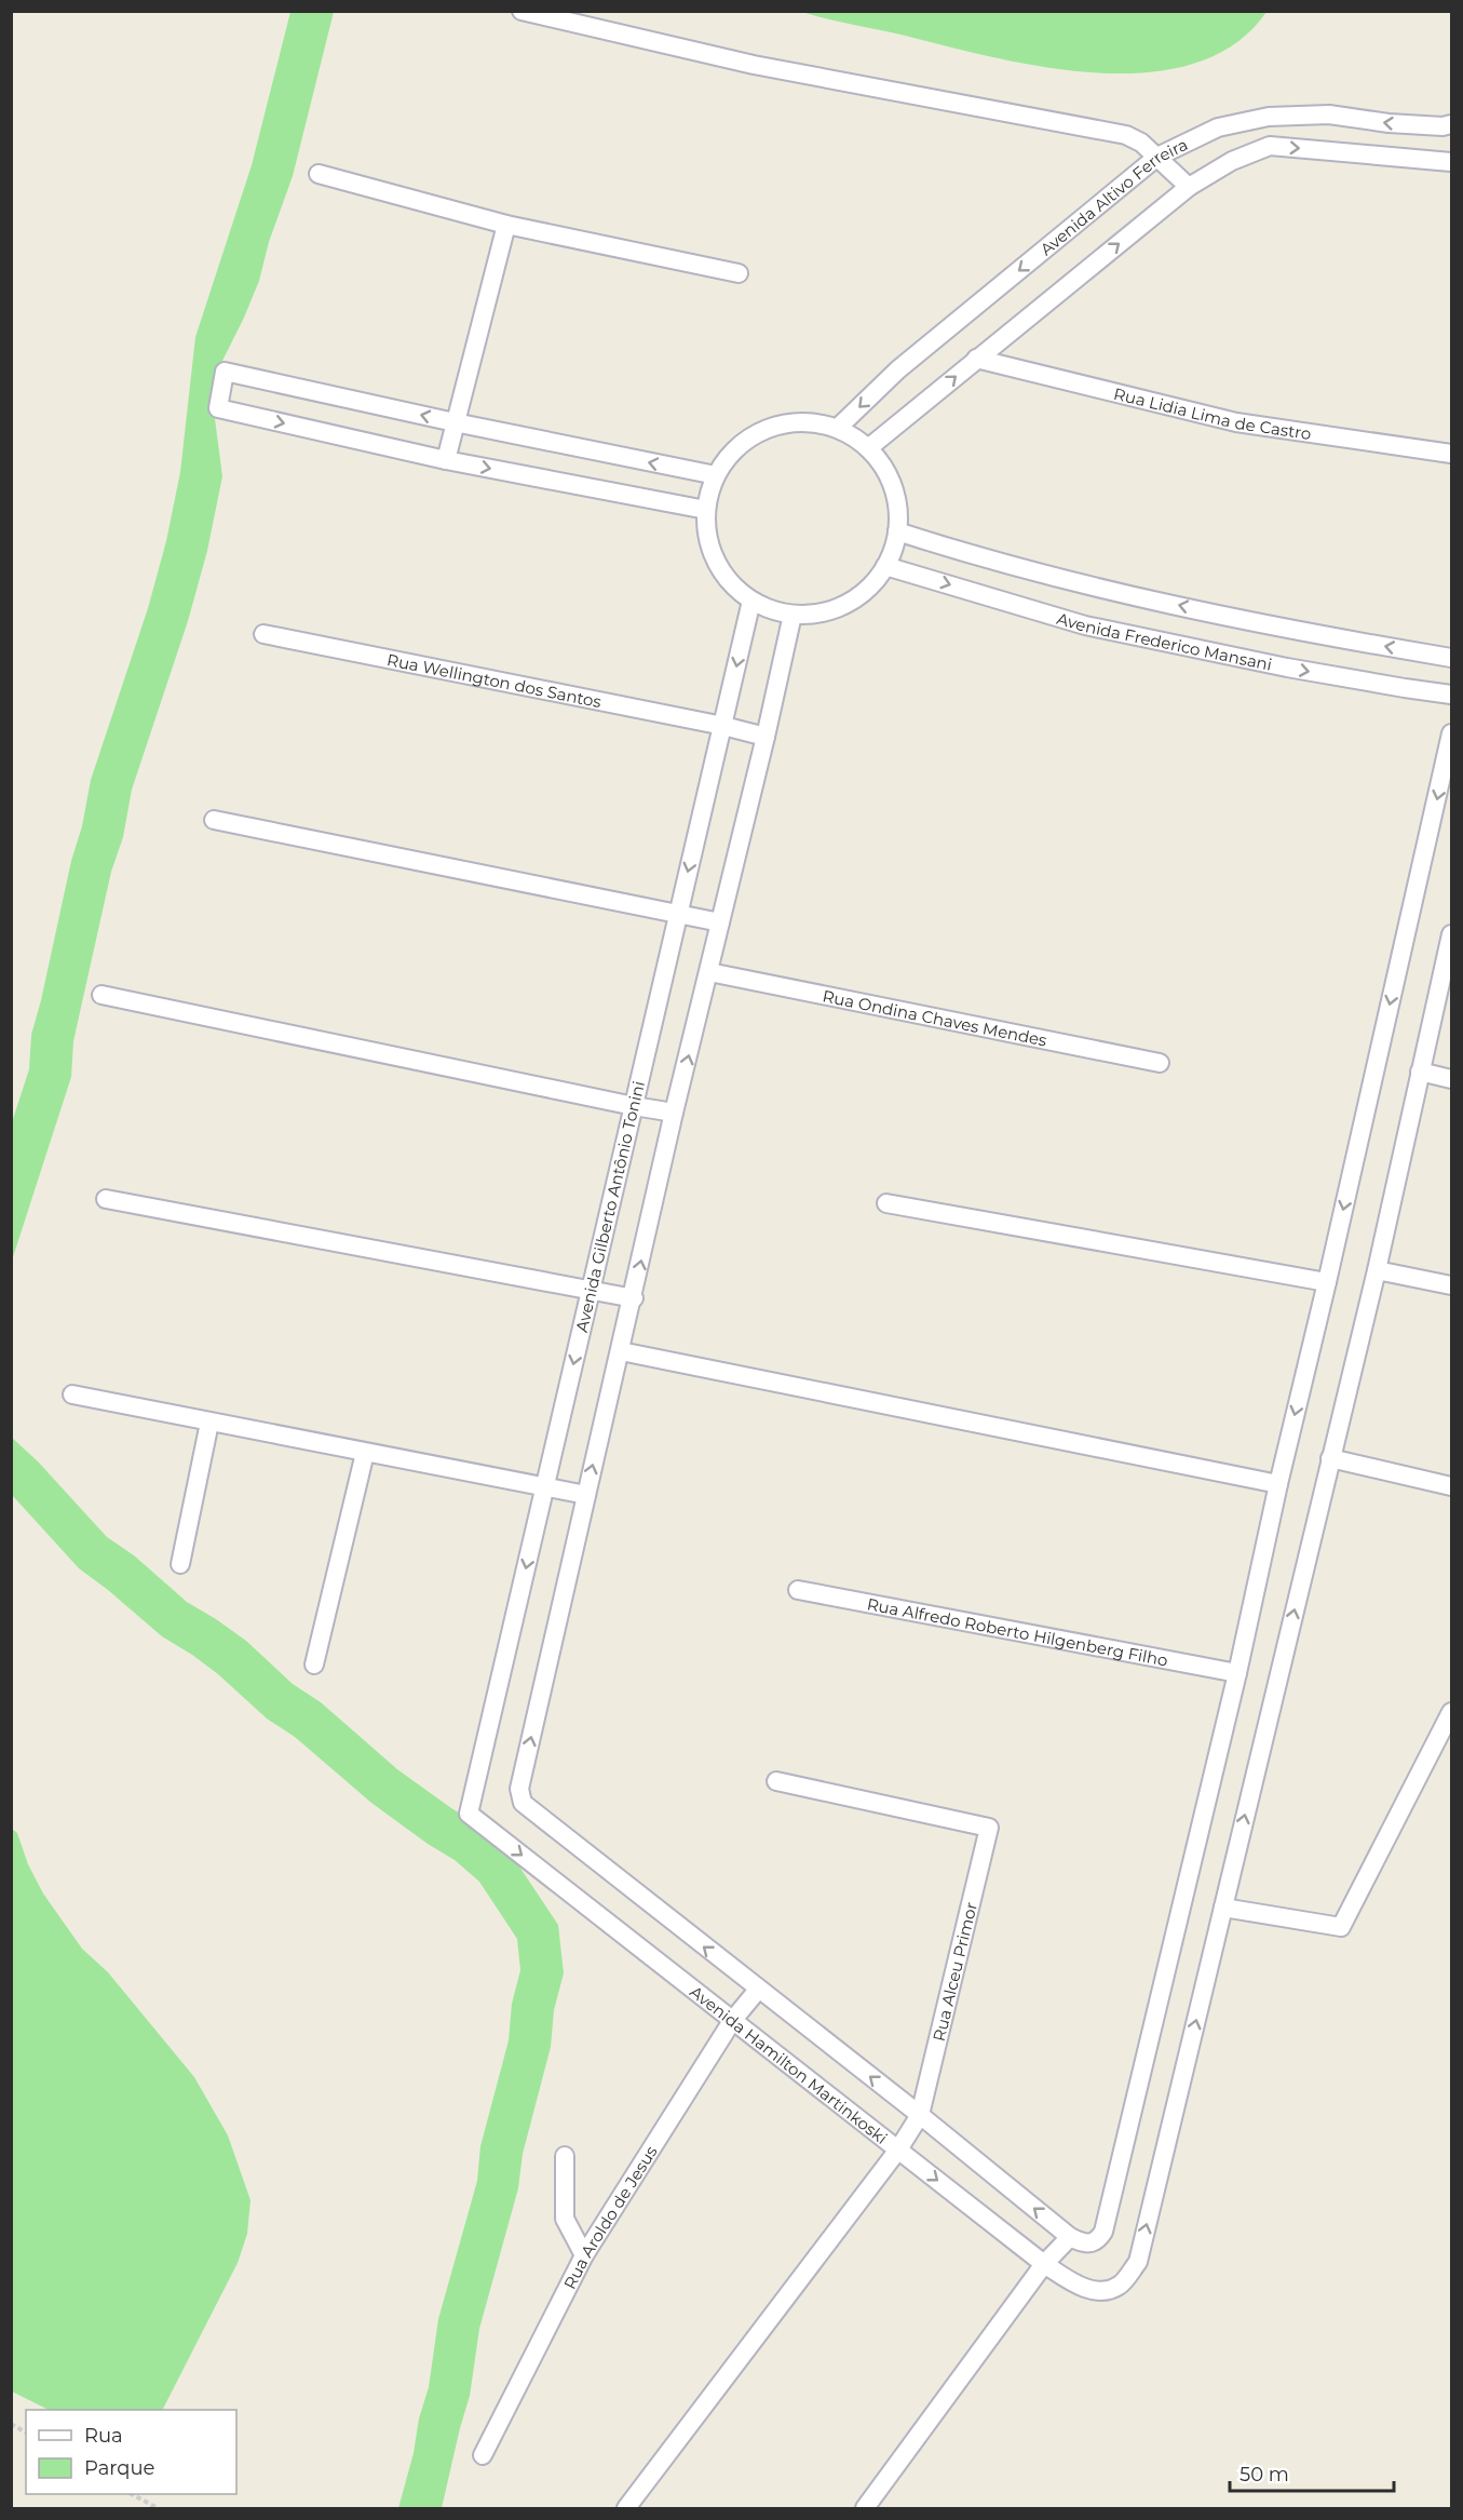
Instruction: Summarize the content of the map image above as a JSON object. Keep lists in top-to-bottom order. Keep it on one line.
{"streets":{"street":["Avenida Altivo Ferreira","Rua Lidia Lima de Castro","Avenida Frederico Mansani","Rua Wellington dos Santos","Rua Ondina Chaves Mendes","Avenida Gilberto Antônio Tonini","Rua Alfredo Roberto Hilgenberg Filho","Rua Alceu Primor","Avenida Hamilton Martinkoski","Rua Aroldo de Jesus"]},"crossings":[["Avenida Altivo Ferreira","Avenida Frederico Mansani"],["Avenida Altivo Ferreira","Avenida Gilberto Antônio Tonini"],["Avenida Frederico Mansani","Avenida Gilberto Antônio Tonini"],["Rua Wellington dos Santos","Avenida Gilberto Antônio Tonini"],["Avenida Gilberto Antônio Tonini","Avenida Hamilton Martinkoski"],["Rua Alceu Primor","Avenida Hamilton Martinkoski"],["Avenida Hamilton Martinkoski","Rua Aroldo de Jesus"]],"legend":["Rua","Parque"],"scale_bar":"50 m"}
